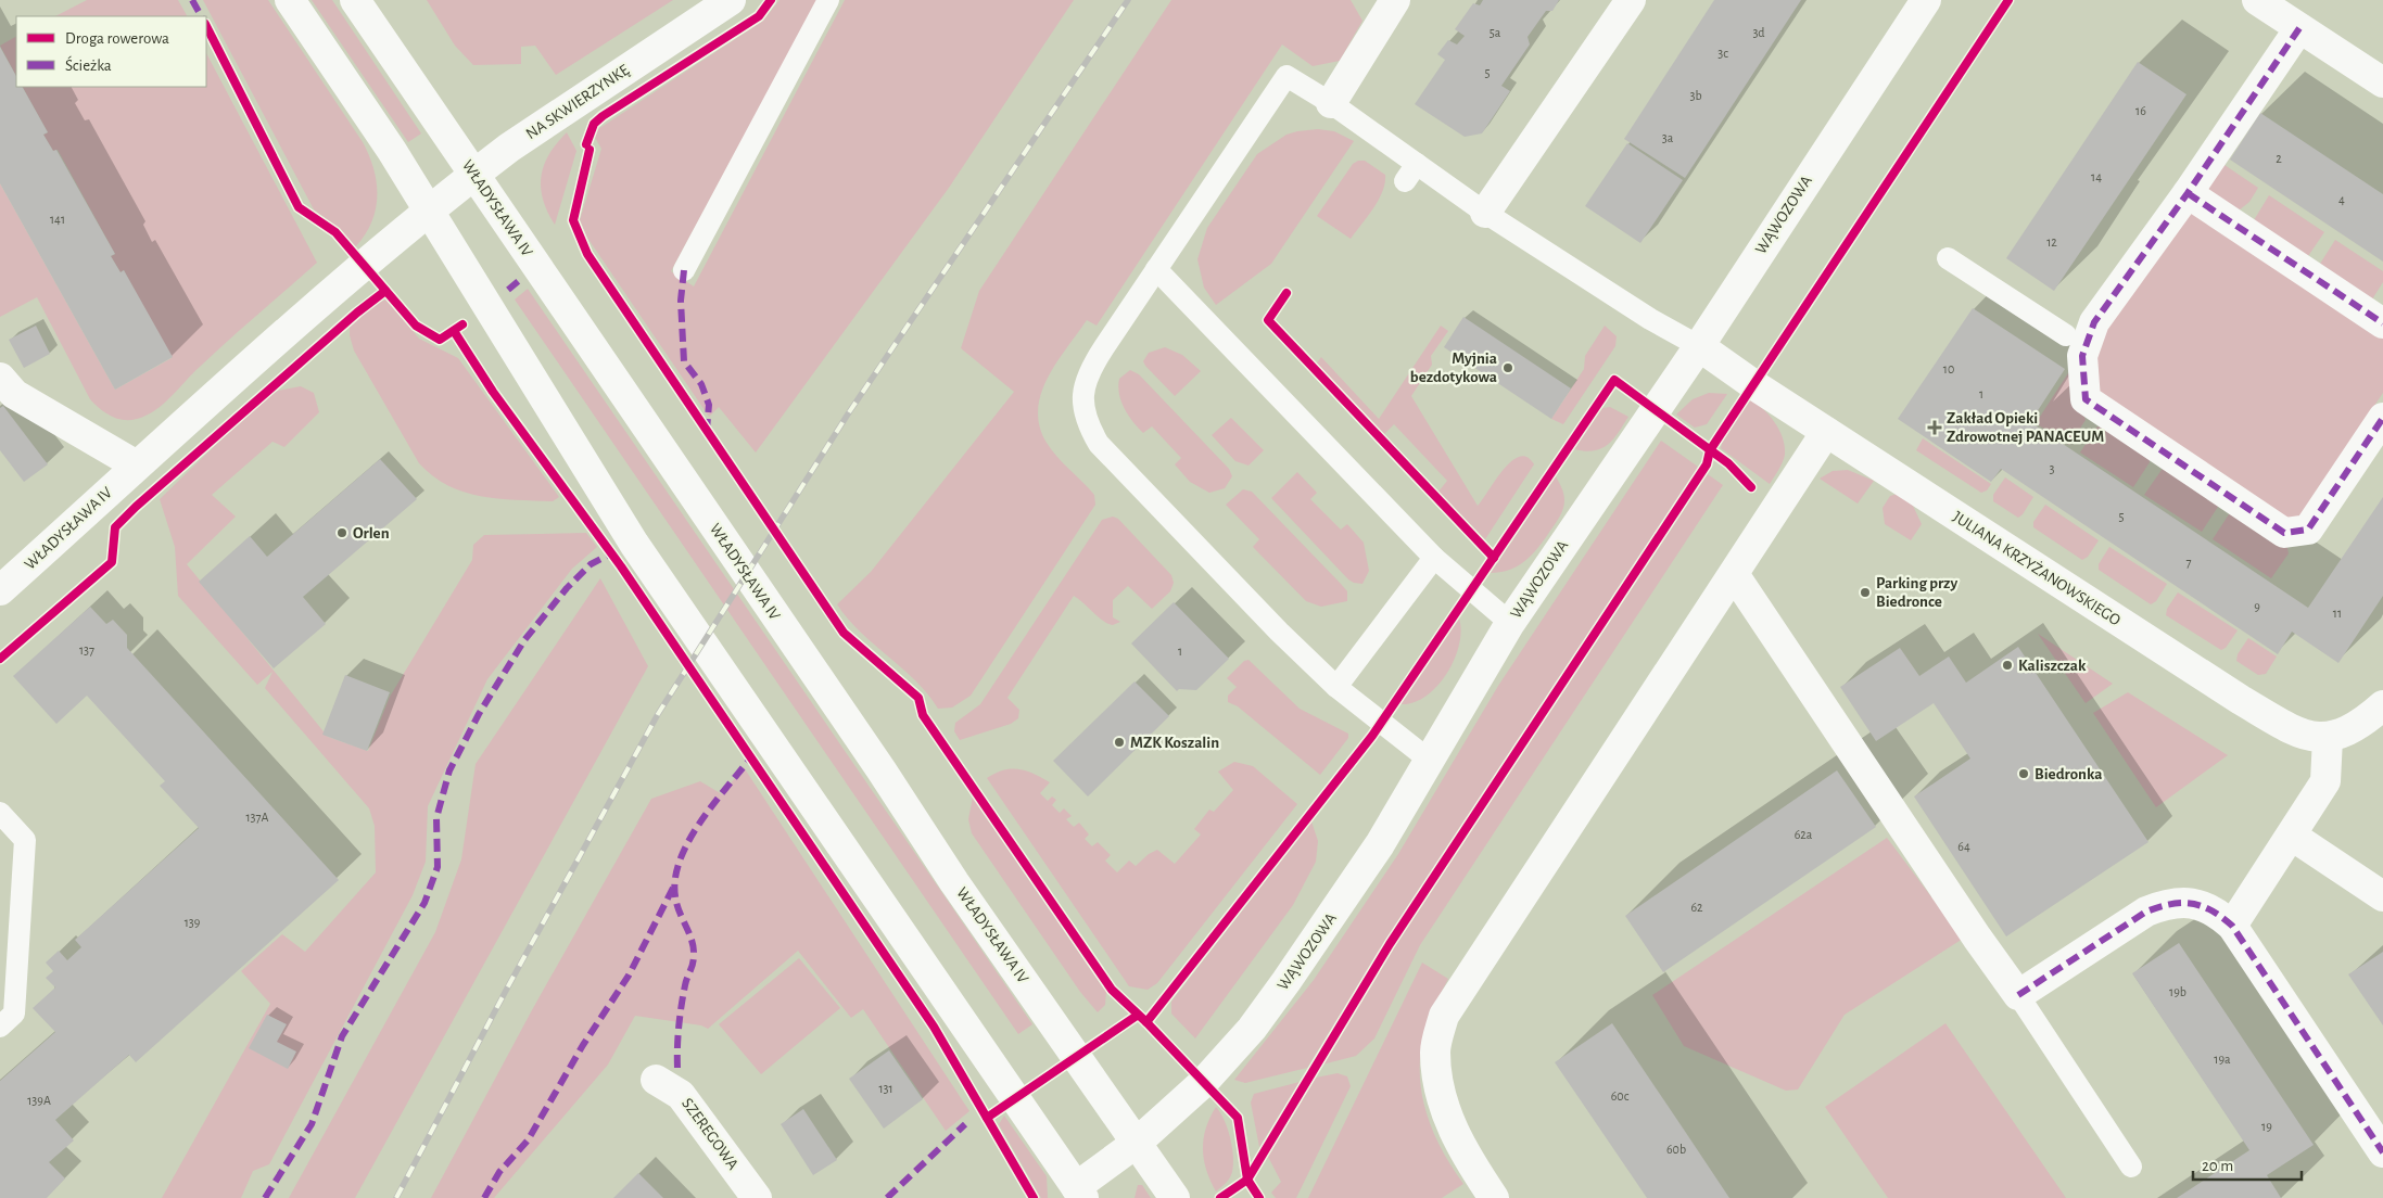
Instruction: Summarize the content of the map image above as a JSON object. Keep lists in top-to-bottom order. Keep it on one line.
{"streets":{"street":["NA SKWIERZYNKĘ","WŁADYSŁAWA IV","WĄWOZOWA","JULIANA KRZYŻANOWSKIEGO","SZEREGOWA"]},"crossings":[["NA SKWIERZYNKĘ","WŁADYSŁAWA IV"],["WŁADYSŁAWA IV","WĄWOZOWA"],["WĄWOZOWA","JULIANA KRZYŻANOWSKIEGO"]],"places":{"other":["Myjnia bezdotykowa","Orlen","Parking przy Biedronce","Kaliszczak","MZK Koszalin","Biedronka"],"health":["Zakład Opieki Zdrowotnej PANACEUM"]},"house_numbers":["5a","3d","3c","5","3b","16","3a","2","14","4","141","12","10","1","3","5","7","9","11","137","1","137A","62a","64","62","139","19b","19a","131","60c","139A","19","60b"],"legend":["Droga rowerowa","Ścieżka"],"scale_bar":"20 m"}
